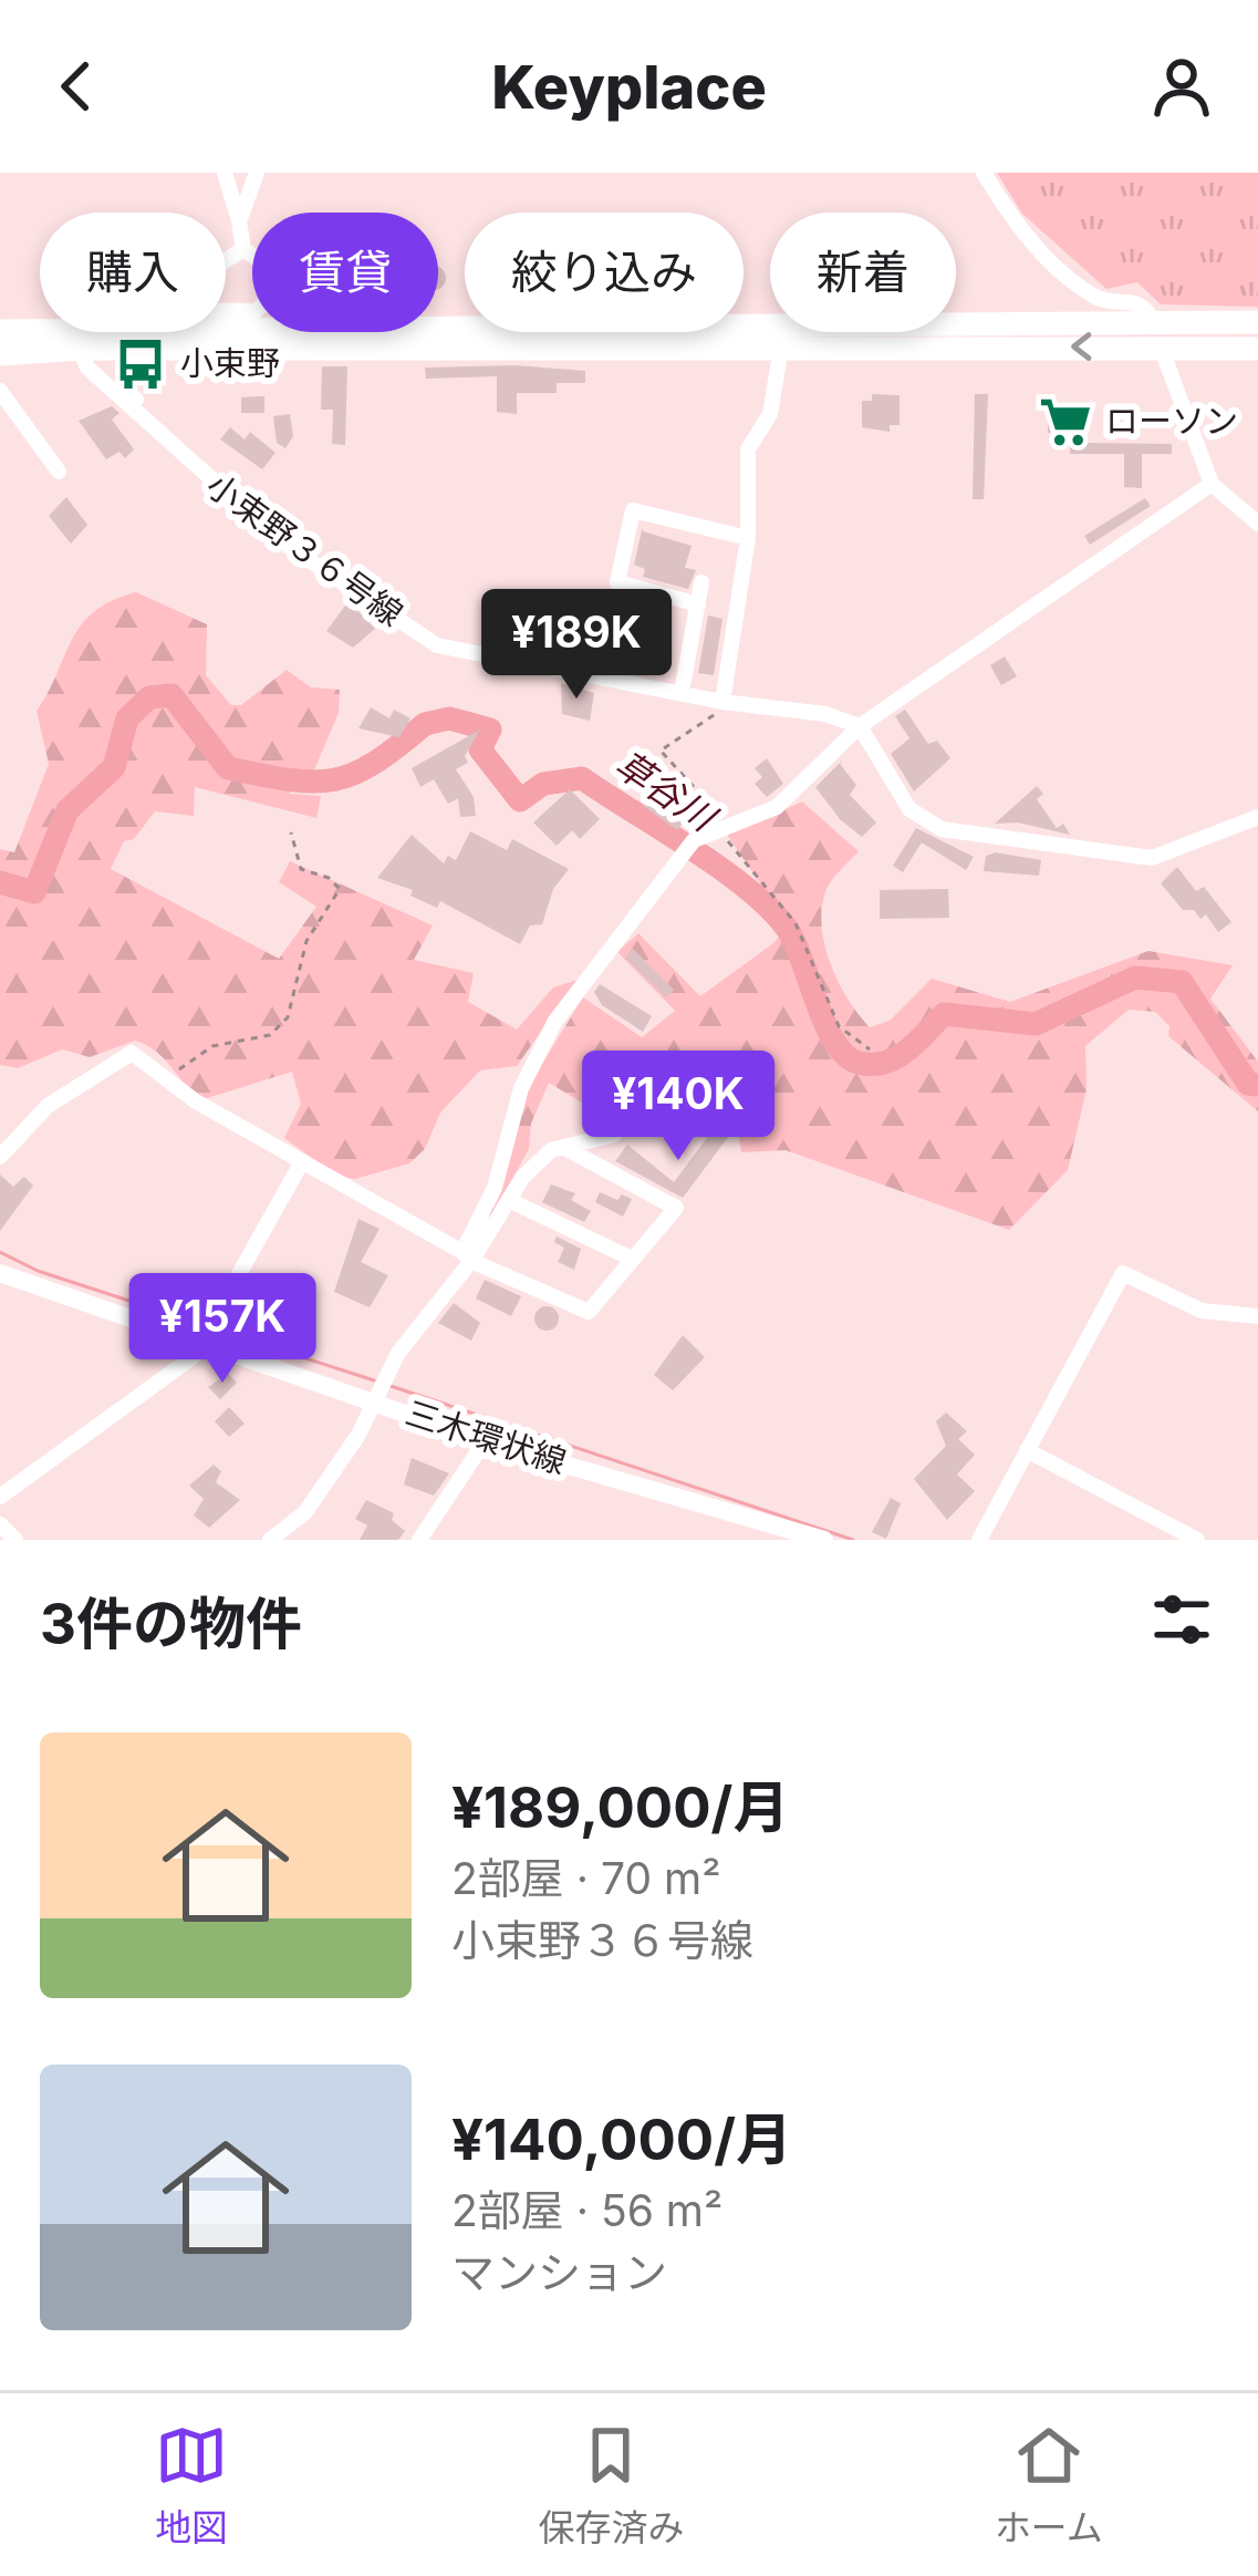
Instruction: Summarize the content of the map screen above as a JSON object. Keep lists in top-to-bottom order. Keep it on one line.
{"streets":{"main road":["三木環状線"],"street":["小束野３６号線"]},"water":["草谷川"],"places":{"bus stop":["小束野"],"supermarket":["ローソン"]},"page":{"header":"Keyplace","chip":["購入","賃貸","絞り込み","新着"],"price":["¥189K","¥140K","¥157K"],"heading":"3件の物件","list":[{"name":"¥189,000/月","note":"2部屋 · 70 m² · 小束野３６号線"},{"name":"¥140,000/月","note":"2部屋 · 56 m² · マンション"}],"tabs":["地図","保存済み","ホーム"]}}
